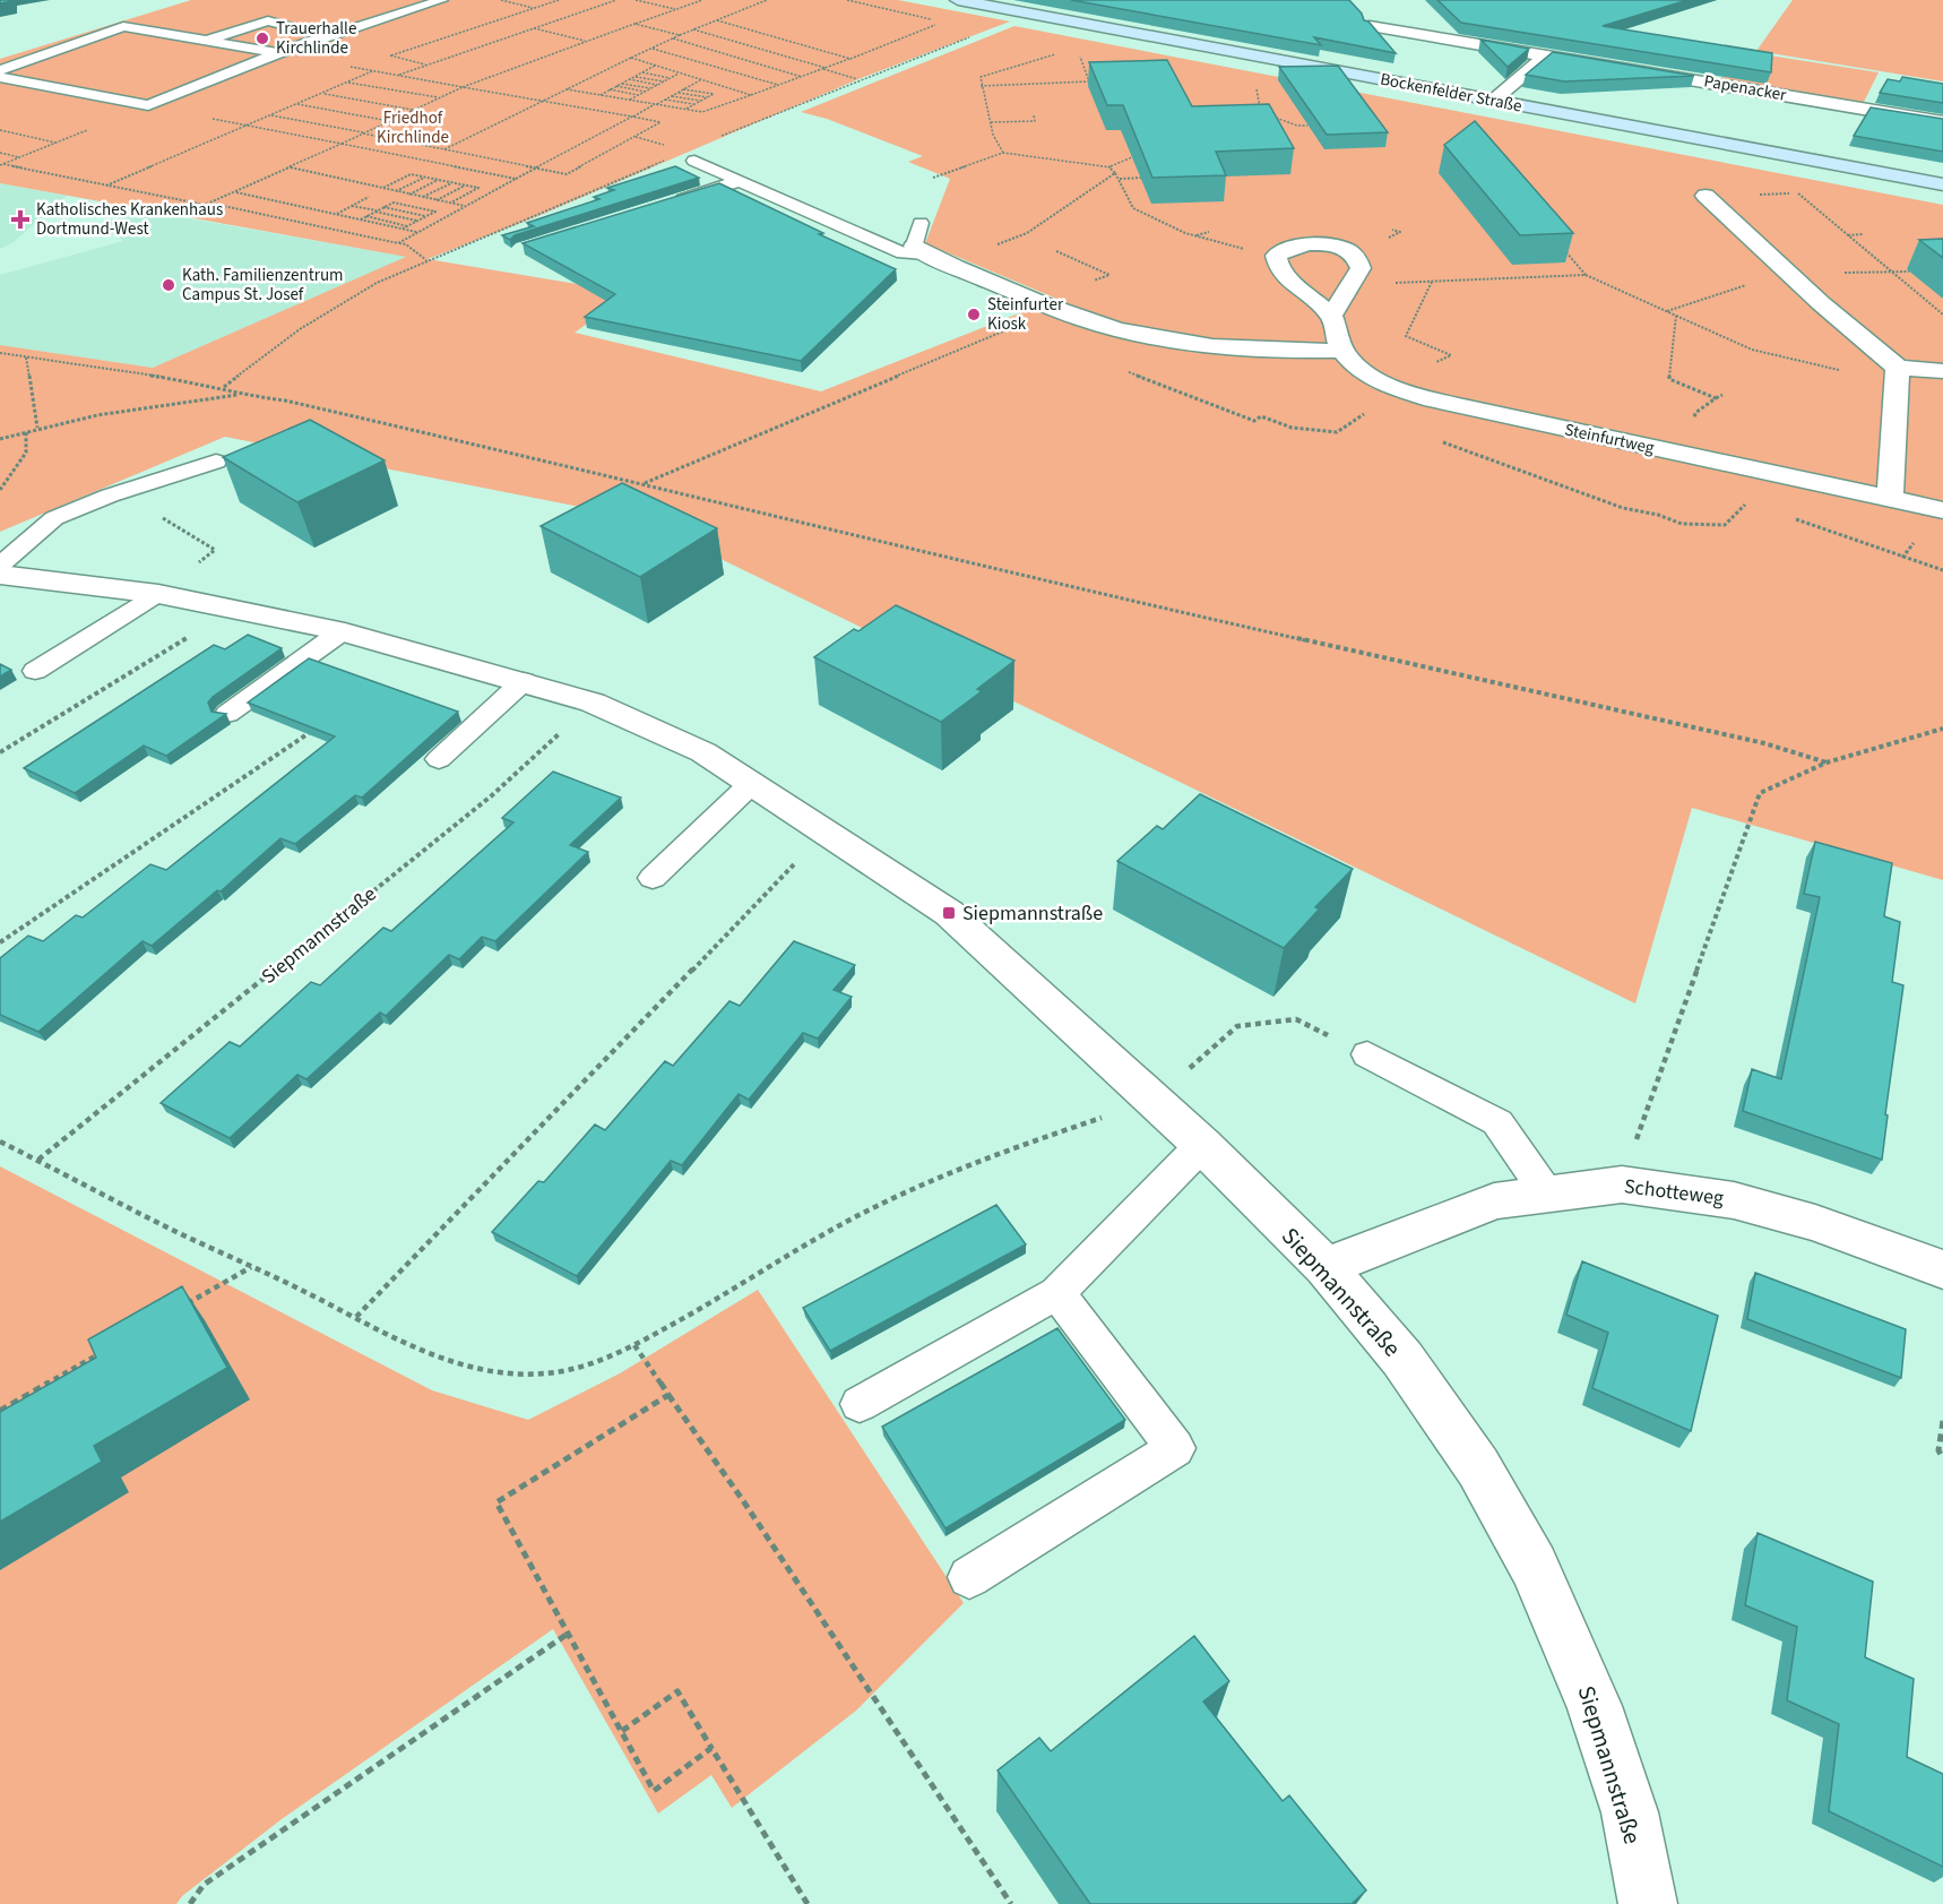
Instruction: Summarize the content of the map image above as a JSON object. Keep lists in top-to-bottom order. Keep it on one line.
{"streets":{"main road":["Bockenfelder Straße"],"street":["Papenacker","Steinfurtweg","Siepmannstraße","Schotteweg"]},"crossings":[["Siepmannstraße","Schotteweg"]],"parks":["Friedhof Kirchlinde"],"places":{"other":["Trauerhalle Kirchlinde","Kath. Familienzentrum Campus St. Josef","Steinfurter Kiosk"],"health":["Katholisches Krankenhaus Dortmund-West"],"transit":["Siepmannstraße"]}}
